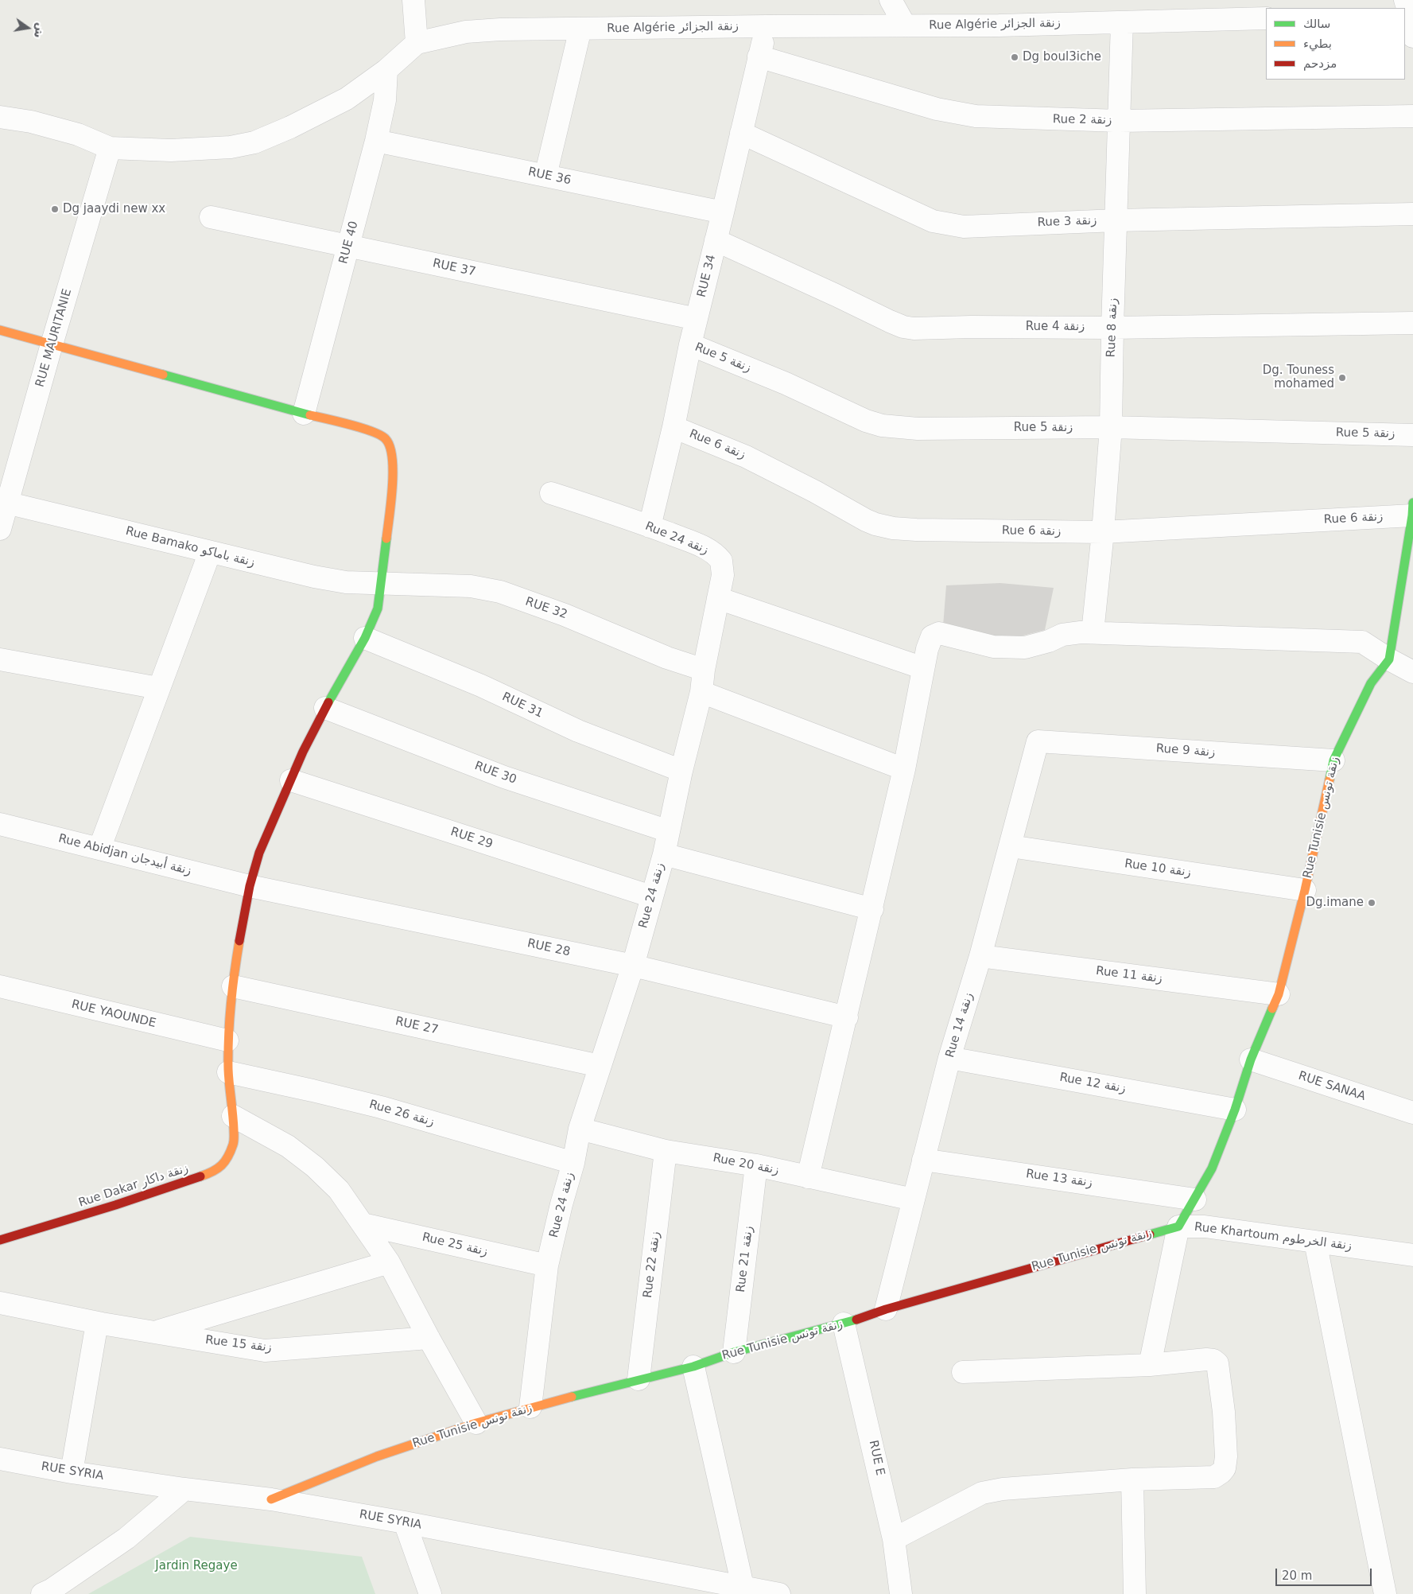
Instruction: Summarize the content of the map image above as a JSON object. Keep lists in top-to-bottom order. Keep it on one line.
{"streets":{"street":["Rue Algérie زنقة الجزائر","Rue 2 زنقة","RUE 36","Rue 3 زنقة","RUE 40","RUE 37","RUE 34","Rue 4 زنقة","Rue 8 زنقة","RUE MAURITANIE","Rue 5 زنقة","Rue 6 زنقة","Rue 24 زنقة","Rue Bamako زنقة باماكو","RUE 32","RUE 31","Rue 9 زنقة","RUE 30","Rue Tunisie زنقة تونس","RUE 29","Rue Abidjan زنقة أبيدجان","Rue 10 زنقة","RUE 28","Rue 11 زنقة","RUE YAOUNDE","Rue 14 زنقة","RUE 27","Rue 12 زنقة","RUE SANAA","Rue 26 زنقة","Rue 20 زنقة","Rue 13 زنقة","Rue Dakar زنقة داكار","Rue Khartoum زنقة الخرطوم","Rue 25 زنقة","Rue 21 زنقة","Rue 22 زنقة","Rue 15 زنقة","RUE E","RUE SYRIA"]},"crossings":[["Rue Algérie زنقة الجزائر","RUE 40"],["Rue Algérie زنقة الجزائر","RUE 34"],["Rue Algérie زنقة الجزائر","Rue 8 زنقة"],["Rue Algérie زنقة الجزائر","RUE MAURITANIE"],["Rue 2 زنقة","RUE 34"],["Rue 2 زنقة","Rue 8 زنقة"],["RUE 36","RUE 40"],["RUE 36","RUE 34"],["Rue 3 زنقة","RUE 34"],["Rue 3 زنقة","Rue 8 زنقة"],["RUE 40","RUE 37"],["RUE 40","Rue Dakar زنقة داكار"],["RUE 37","RUE 34"],["RUE 34","Rue 4 زنقة"],["RUE 34","Rue 5 زنقة"],["RUE 34","Rue 6 زنقة"],["RUE 34","Rue 24 زنقة"],["Rue 4 زنقة","Rue 8 زنقة"],["Rue 8 زنقة","Rue 5 زنقة"],["Rue 8 زنقة","Rue 6 زنقة"],["RUE MAURITANIE","Rue Bamako زنقة باماكو"],["RUE MAURITANIE","Rue Dakar زنقة داكار"],["Rue 6 زنقة","Rue Tunisie زنقة تونس"],["Rue 24 زنقة","RUE 32"],["Rue 24 زنقة","RUE 31"],["Rue 24 زنقة","RUE 30"],["Rue 24 زنقة","Rue Tunisie زنقة تونس"],["Rue 24 زنقة","RUE 29"],["Rue 24 زنقة","RUE 28"],["Rue 24 زنقة","RUE 27"],["Rue 24 زنقة","Rue 26 زنقة"],["Rue 24 زنقة","Rue 20 زنقة"],["Rue 24 زنقة","Rue 25 زنقة"],["Rue Bamako زنقة باماكو","RUE 32"],["Rue Bamako زنقة باماكو","Rue Dakar زنقة داكار"],["RUE 32","Rue Dakar زنقة داكار"],["RUE 31","Rue Dakar زنقة داكار"],["Rue 9 زنقة","Rue Tunisie زنقة تونس"],["Rue 9 زنقة","Rue 14 زنقة"],["RUE 30","Rue Dakar زنقة داكار"],["Rue Tunisie زنقة تونس","Rue 10 زنقة"],["Rue Tunisie زنقة تونس","Rue 11 زنقة"],["Rue Tunisie زنقة تونس","Rue 14 زنقة"],["Rue Tunisie زنقة تونس","Rue 12 زنقة"],["Rue Tunisie زنقة تونس","RUE SANAA"],["Rue Tunisie زنقة تونس","Rue 13 زنقة"],["Rue Tunisie زنقة تونس","Rue Khartoum زنقة الخرطوم"],["Rue Tunisie زنقة تونس","Rue 21 زنقة"],["Rue Tunisie زنقة تونس","Rue 22 زنقة"],["Rue Tunisie زنقة تونس","RUE E"],["Rue Tunisie زنقة تونس","RUE SYRIA"],["RUE 29","Rue Dakar زنقة داكار"],["Rue Abidjan زنقة أبيدجان","RUE 28"],["Rue Abidjan زنقة أبيدجان","Rue Dakar زنقة داكار"],["Rue 10 زنقة","Rue 14 زنقة"],["RUE 28","Rue Dakar زنقة داكار"],["Rue 11 زنقة","Rue 14 زنقة"],["RUE YAOUNDE","Rue Dakar زنقة داكار"],["Rue 14 زنقة","Rue 12 زنقة"],["Rue 14 زنقة","Rue 20 زنقة"],["Rue 14 زنقة","Rue 13 زنقة"],["RUE 27","Rue Dakar زنقة داكار"],["Rue 26 زنقة","Rue Dakar زنقة داكار"],["Rue 20 زنقة","Rue 21 زنقة"],["Rue 20 زنقة","Rue 22 زنقة"]],"parks":["Jardin Regaye"],"places":["Dg boul3iche","Dg jaaydi new xx","Dg. Touness mohamed","Dg.imane"],"legend":["سالك","بطيء","مزدحم"],"scale_bar":"20 m","north":"right"}
